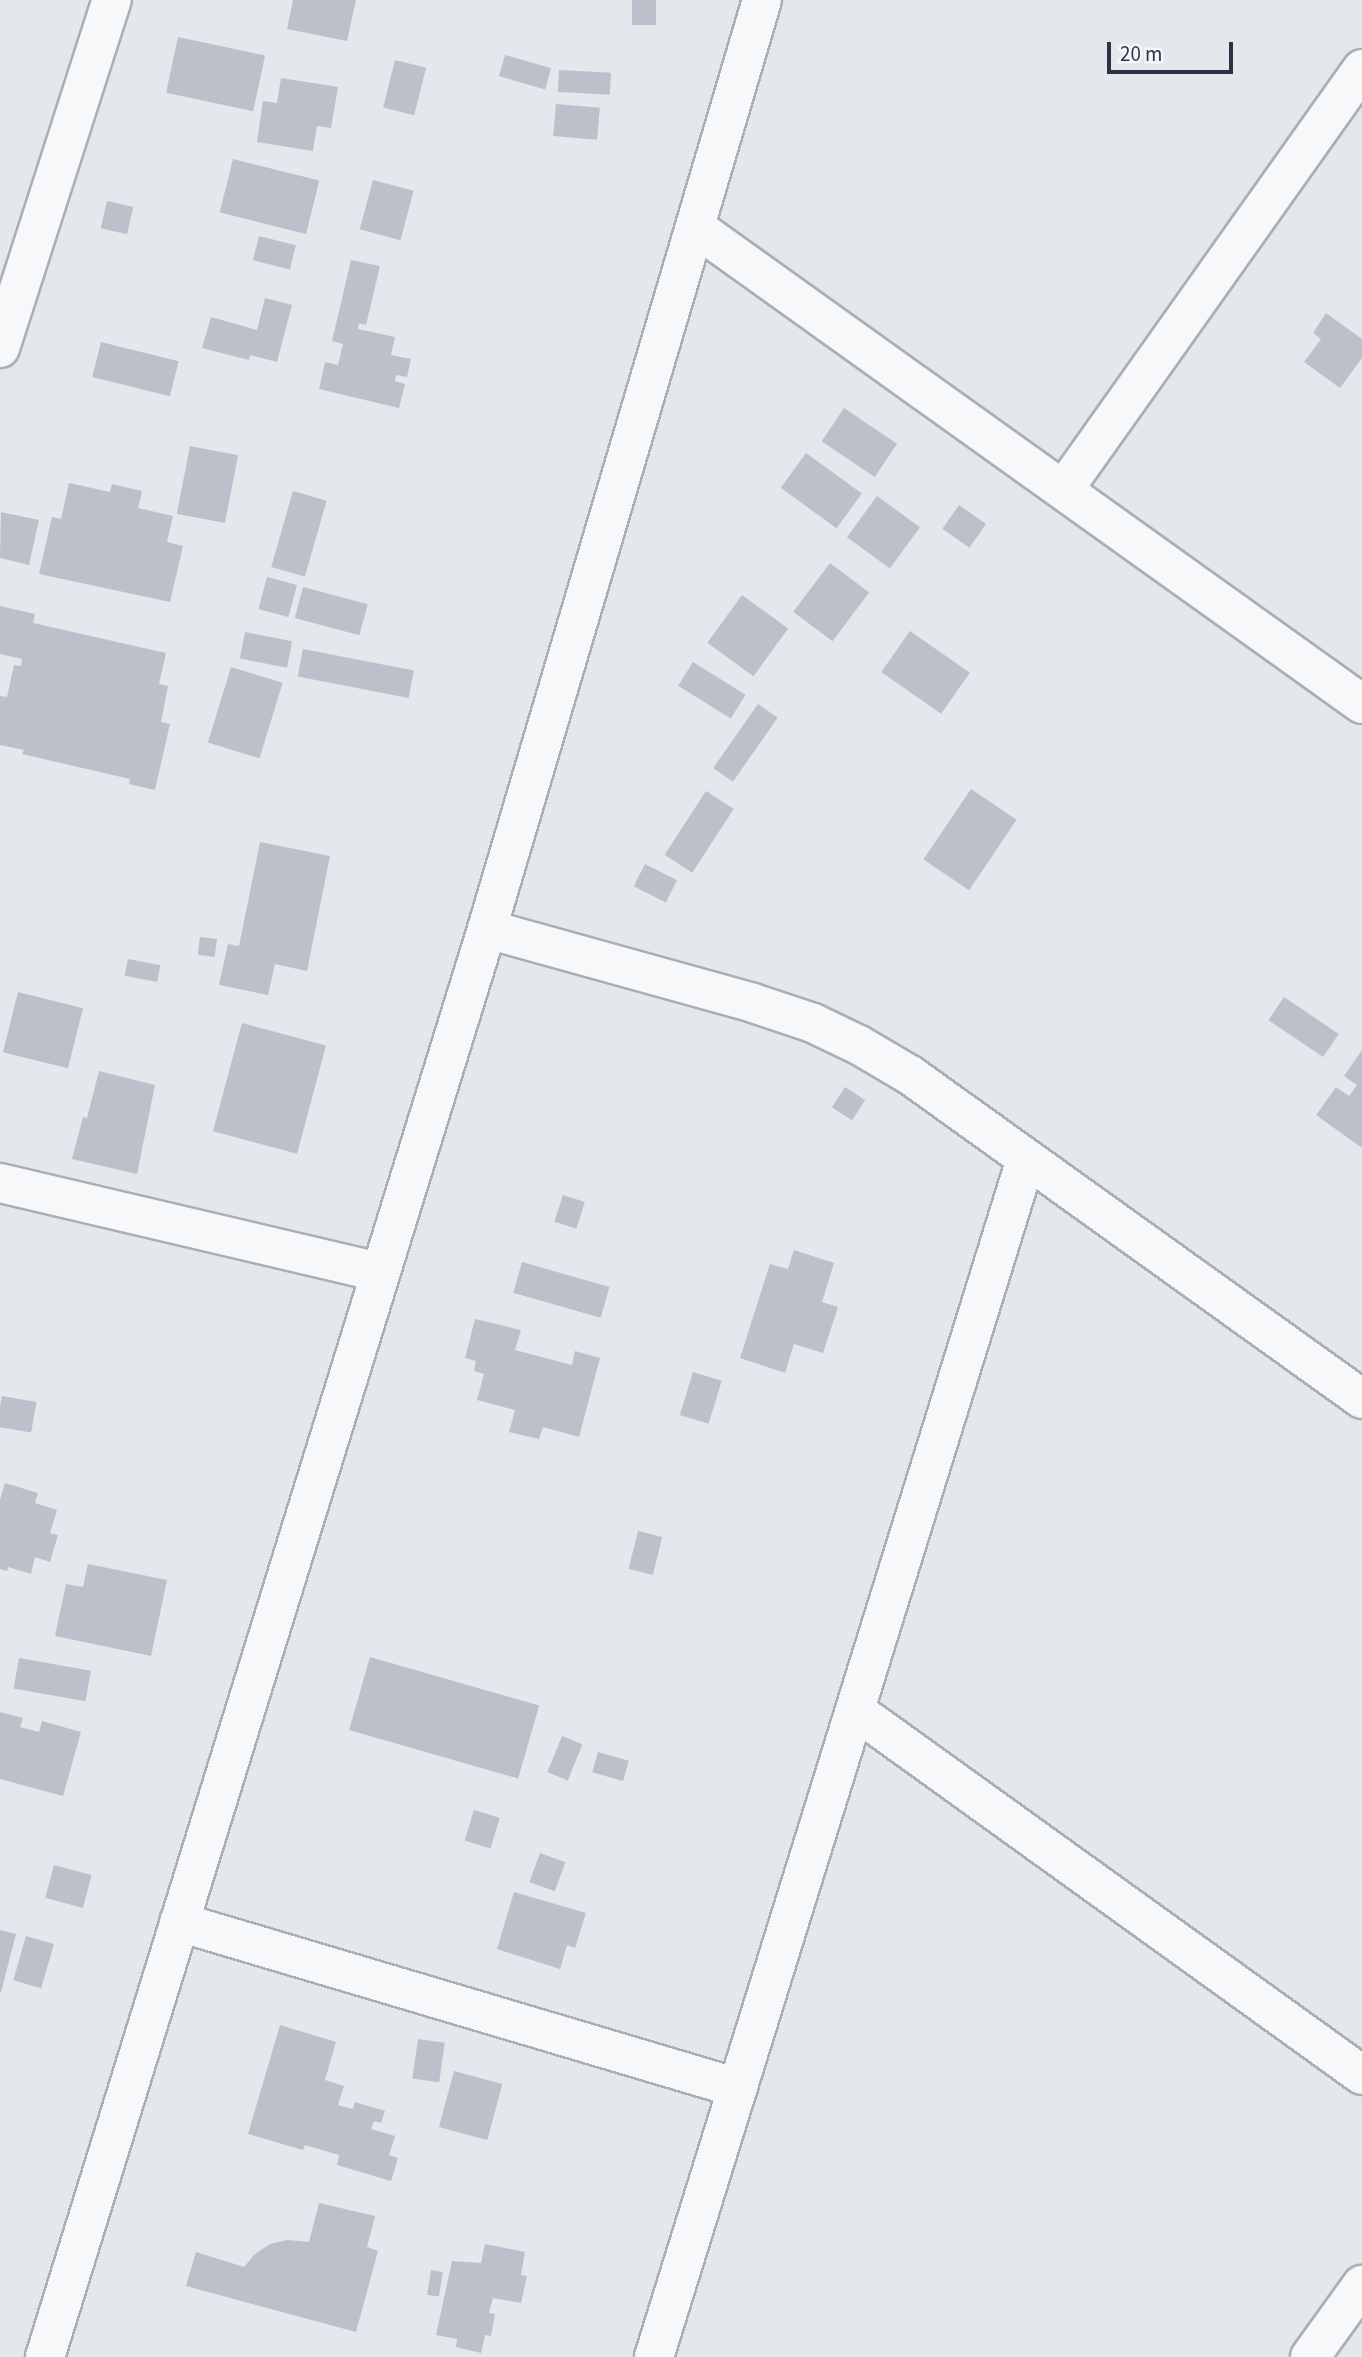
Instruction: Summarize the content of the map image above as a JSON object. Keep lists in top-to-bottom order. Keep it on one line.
{"scale_bar":"20 m"}
